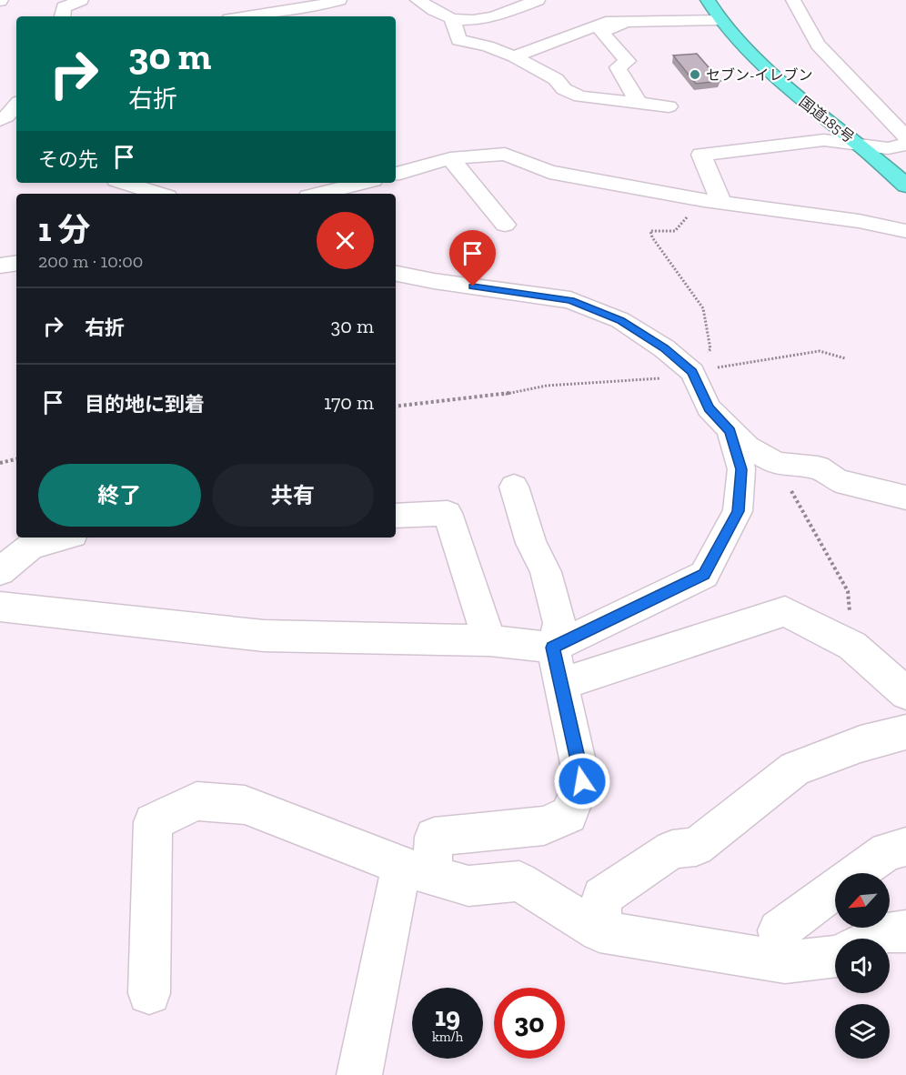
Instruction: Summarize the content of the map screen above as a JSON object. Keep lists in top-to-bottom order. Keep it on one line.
{"streets":{"highway":["国道185号"]},"places":["セブン-イレブン"],"north":"bottom left","page":{"turn":["30 m","右折"],"then":"その先","heading":["1 分","200 m · 10:00"],"list":[{"name":"右折","value":"30 m"},{"name":"目的地に到着","value":"170 m"}],"buttons":["終了","共有"],"speed":"19 km/h","limit":"30"}}
